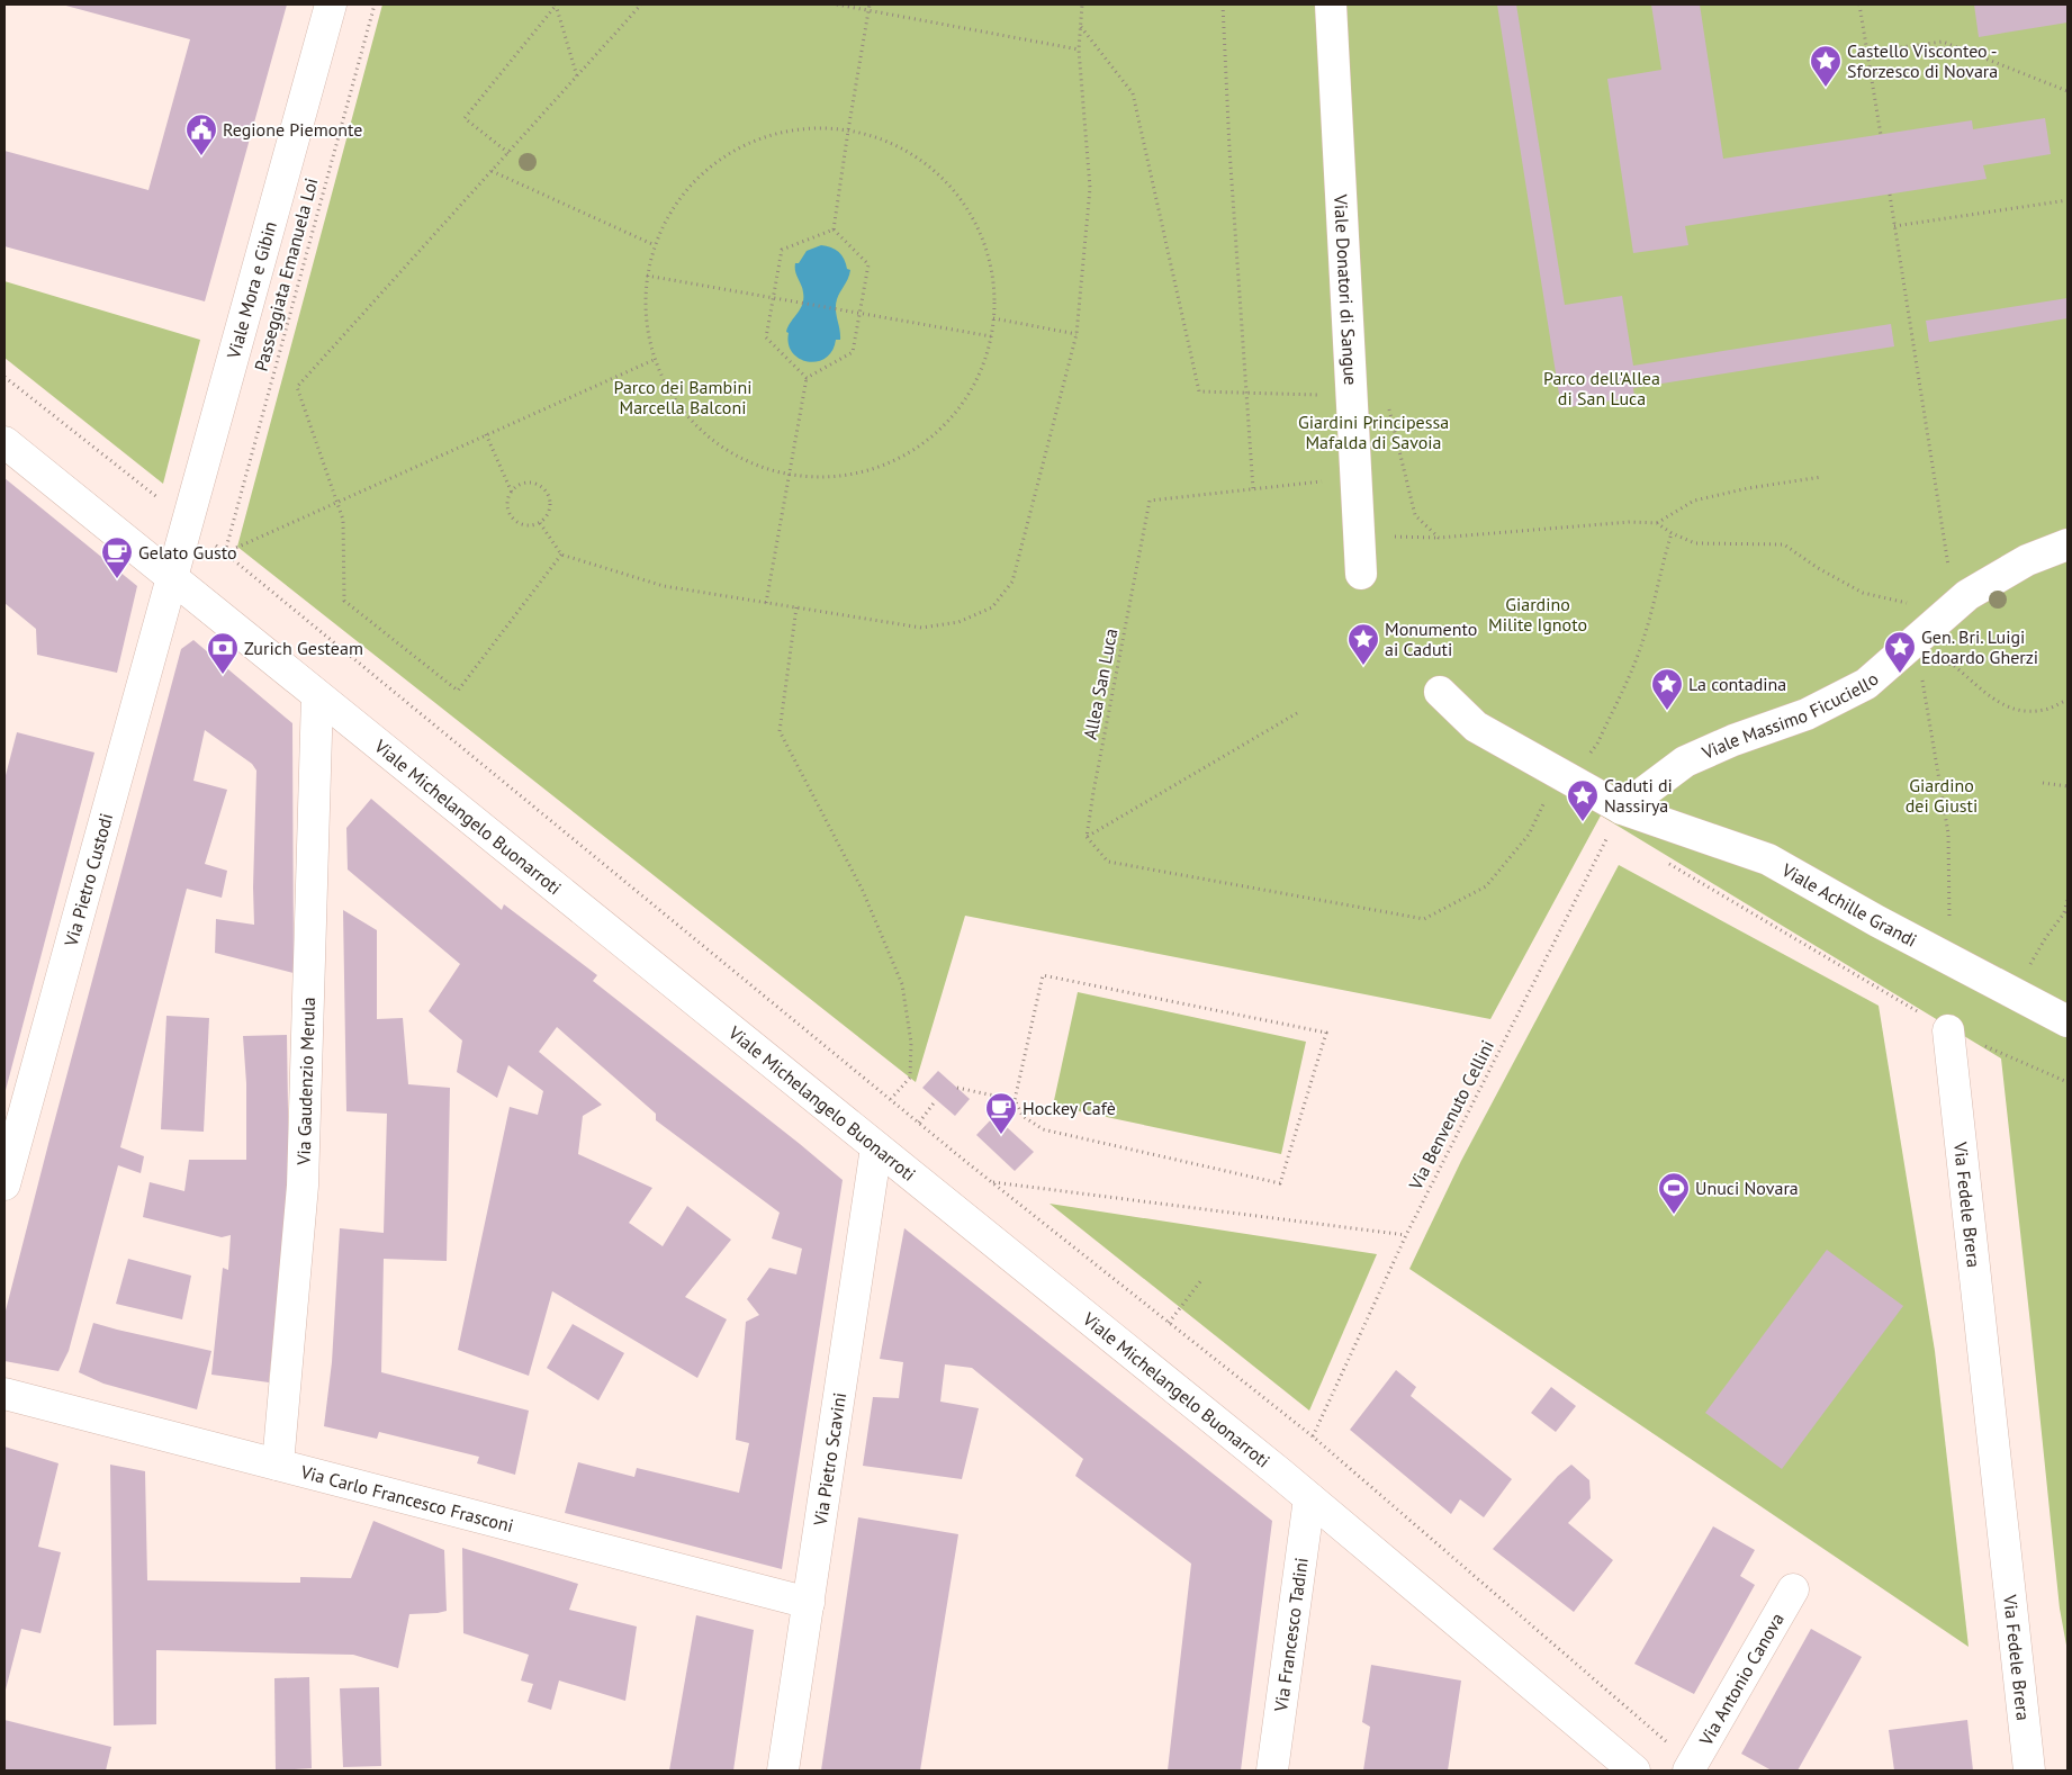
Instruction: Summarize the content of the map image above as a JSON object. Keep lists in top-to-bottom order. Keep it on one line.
{"streets":{"street":["Viale Donatori di Sangue","Viale Mora e Gibin","Viale Massimo Ficuciello","Viale Michelangelo Buonarroti","Via Pietro Custodi","Viale Achille Grandi","Via Gaudenzio Merula","Via Fedele Brera","Via Pietro Scavini","Via Carlo Francesco Frasconi","Via Francesco Tadini","Via Antonio Canova"],"path":["Passeggiata Emanuela Loi","Allea San Luca","Via Benvenuto Cellini"]},"crossings":[["Viale Donatori di Sangue","Allea San Luca"],["Viale Mora e Gibin","Viale Michelangelo Buonarroti"],["Viale Mora e Gibin","Via Pietro Custodi"],["Viale Massimo Ficuciello","Viale Achille Grandi"],["Viale Massimo Ficuciello","Via Benvenuto Cellini"],["Viale Michelangelo Buonarroti","Via Pietro Custodi"],["Viale Michelangelo Buonarroti","Via Gaudenzio Merula"],["Viale Michelangelo Buonarroti","Via Pietro Scavini"],["Viale Michelangelo Buonarroti","Via Francesco Tadini"],["Viale Achille Grandi","Via Benvenuto Cellini"],["Via Gaudenzio Merula","Via Carlo Francesco Frasconi"],["Via Pietro Scavini","Via Carlo Francesco Frasconi"]],"parks":["Parco dell'Allea di San Luca","Parco dei Bambini Marcella Balconi","Giardini Principessa Mafalda di Savoia","Giardino Milite Ignoto","Giardino dei Giusti"],"places":{"place":["Castello Visconteo - Sforzesco di Novara","Monumento ai Caduti","Gen. Bri. Luigi Edoardo Gherzi","La contadina","Caduti di Nassirya"],"public building":["Regione Piemonte"],"cafe":["Gelato Gusto","Hockey Cafè"],"bank":["Zurich Gesteam"],"sports":["Unuci Novara"]}}
